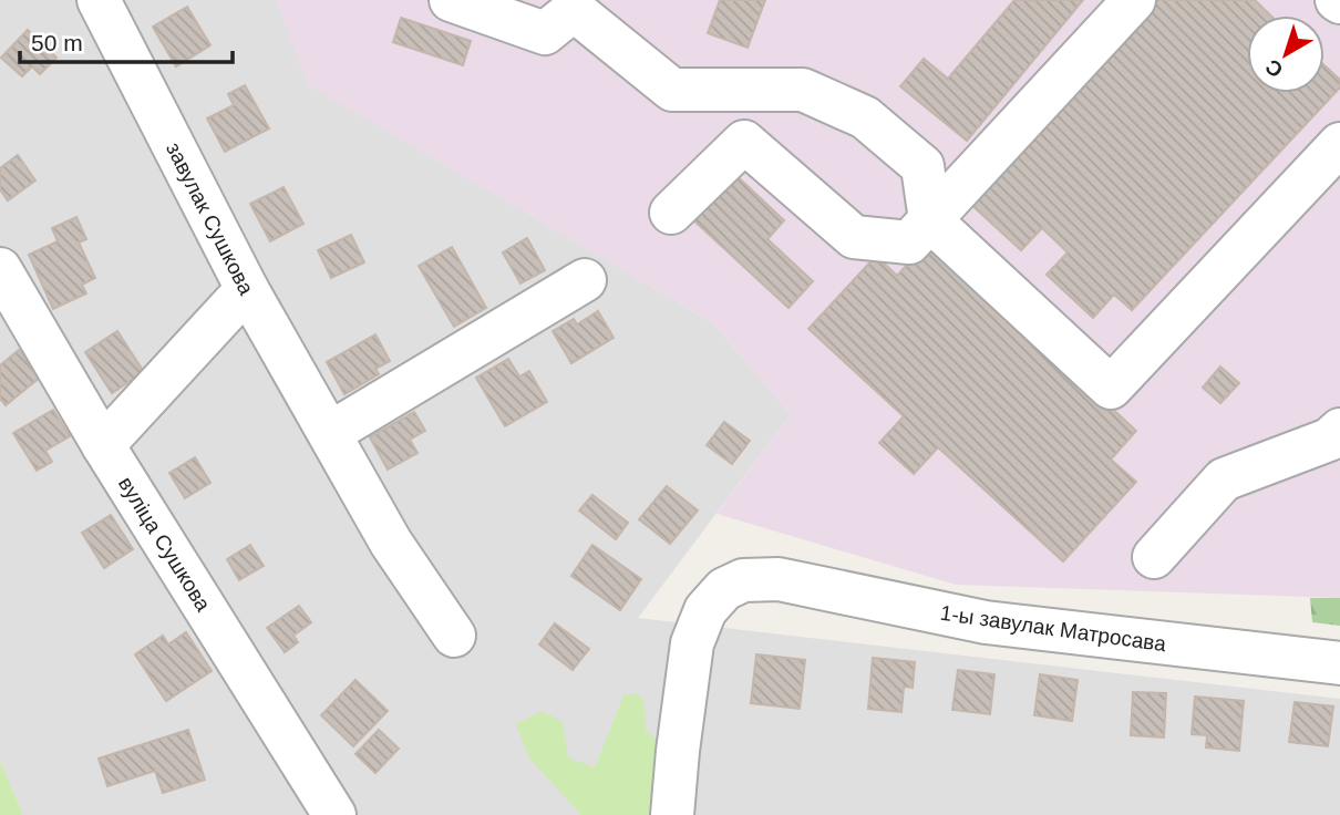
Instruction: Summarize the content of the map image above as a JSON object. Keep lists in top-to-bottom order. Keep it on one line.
{"streets":{"street":["завулак Сушкова","вуліца Сушкова","1-ы завулак Матросава"]},"scale_bar":"50 m","north":"bottom left"}
